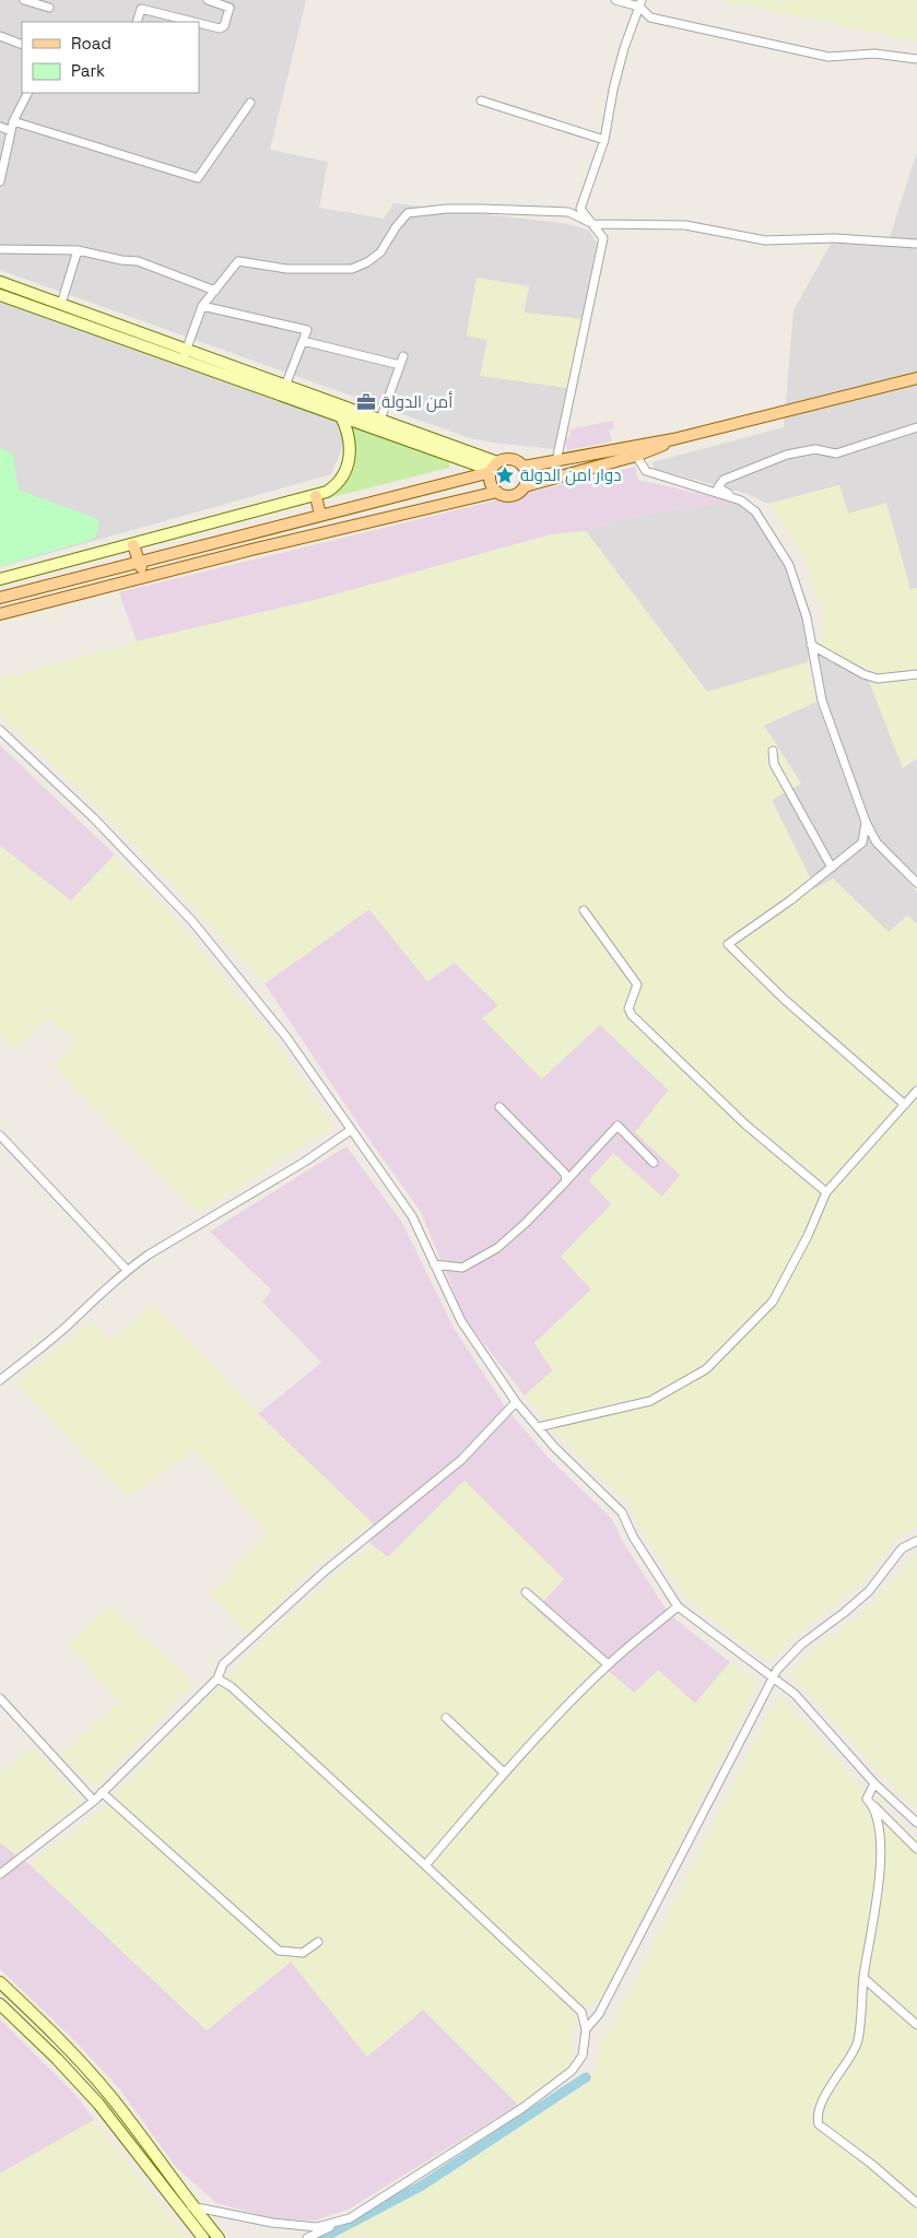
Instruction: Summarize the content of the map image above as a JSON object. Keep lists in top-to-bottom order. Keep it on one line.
{"places":{"office":["أمن الدولة"],"place":["دوار امن الدولة"]},"legend":["Road","Park"]}
